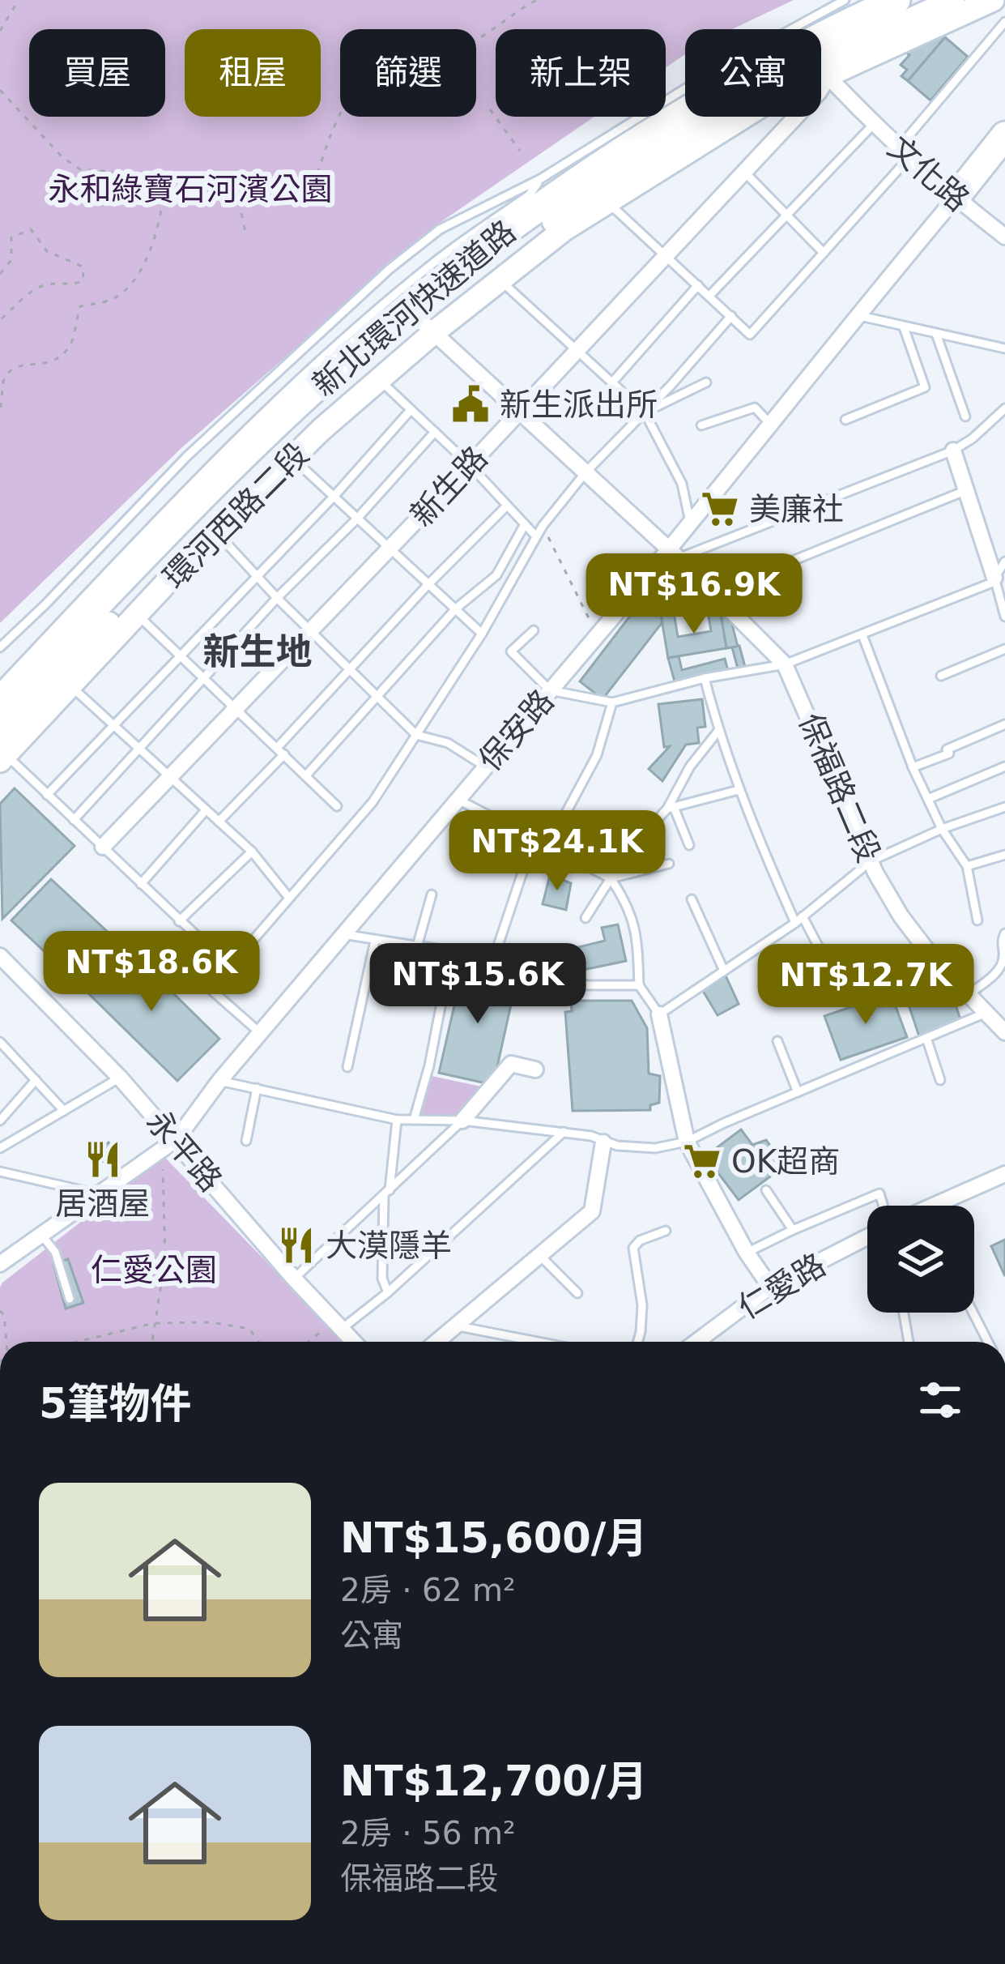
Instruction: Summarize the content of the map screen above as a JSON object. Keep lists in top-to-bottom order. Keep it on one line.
{"streets":{"highway":["新北環河快速道路"],"main road":["環河西路二段"],"street":["文化路","新生路","保安路","保福路二段","永平路","仁愛路"]},"crossings":[["文化路","新生路"],["文化路","環河西路二段"],["文化路","保安路"],["新生路","環河西路二段"],["新生路","保福路二段"],["環河西路二段","保福路二段"],["保安路","保福路二段"],["保安路","永平路"]],"districts":["新生地"],"parks":["永和綠寶石河濱公園","仁愛公園"],"places":{"public building":["新生派出所"],"supermarket":["美廉社","OK超商"],"restaurant":["居酒屋","大漠隱羊"]},"page":{"chip":["買屋","租屋","篩選","新上架","公寓"],"price":["NT$16.9K","NT$24.1K","NT$18.6K","NT$15.6K","NT$12.7K"],"heading":"5筆物件","list":[{"name":"NT$15,600/月","note":"2房 · 62 m² · 公寓"},{"name":"NT$12,700/月","note":"2房 · 56 m² · 保福路二段"}]}}
